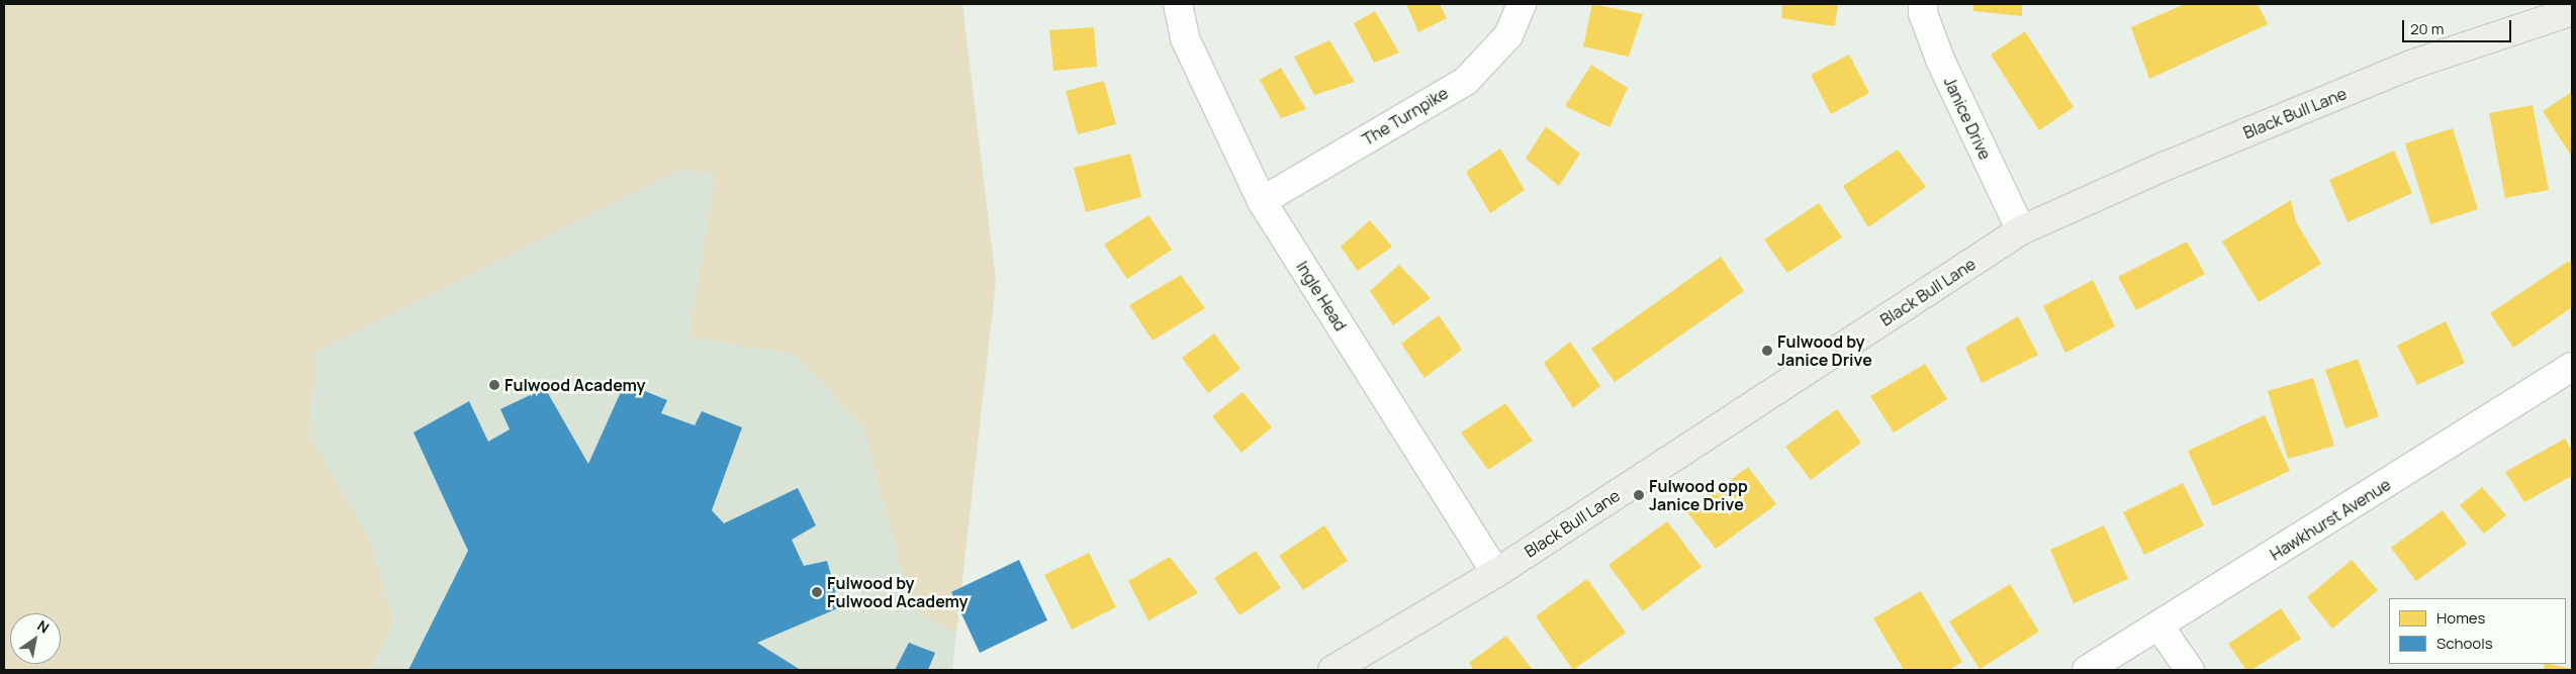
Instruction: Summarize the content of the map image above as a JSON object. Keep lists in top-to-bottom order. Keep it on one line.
{"streets":{"street":["Black Bull Lane","The Turnpike","Janice Drive","Ingle Head","Hawkhurst Avenue"]},"crossings":[["Black Bull Lane","Janice Drive"],["Black Bull Lane","Ingle Head"],["The Turnpike","Ingle Head"]],"places":["Fulwood by Janice Drive","Fulwood Academy","Fulwood opp Janice Drive","Fulwood by Fulwood Academy"],"legend":["Homes","Schools"],"scale_bar":"20 m","north":"top right"}
